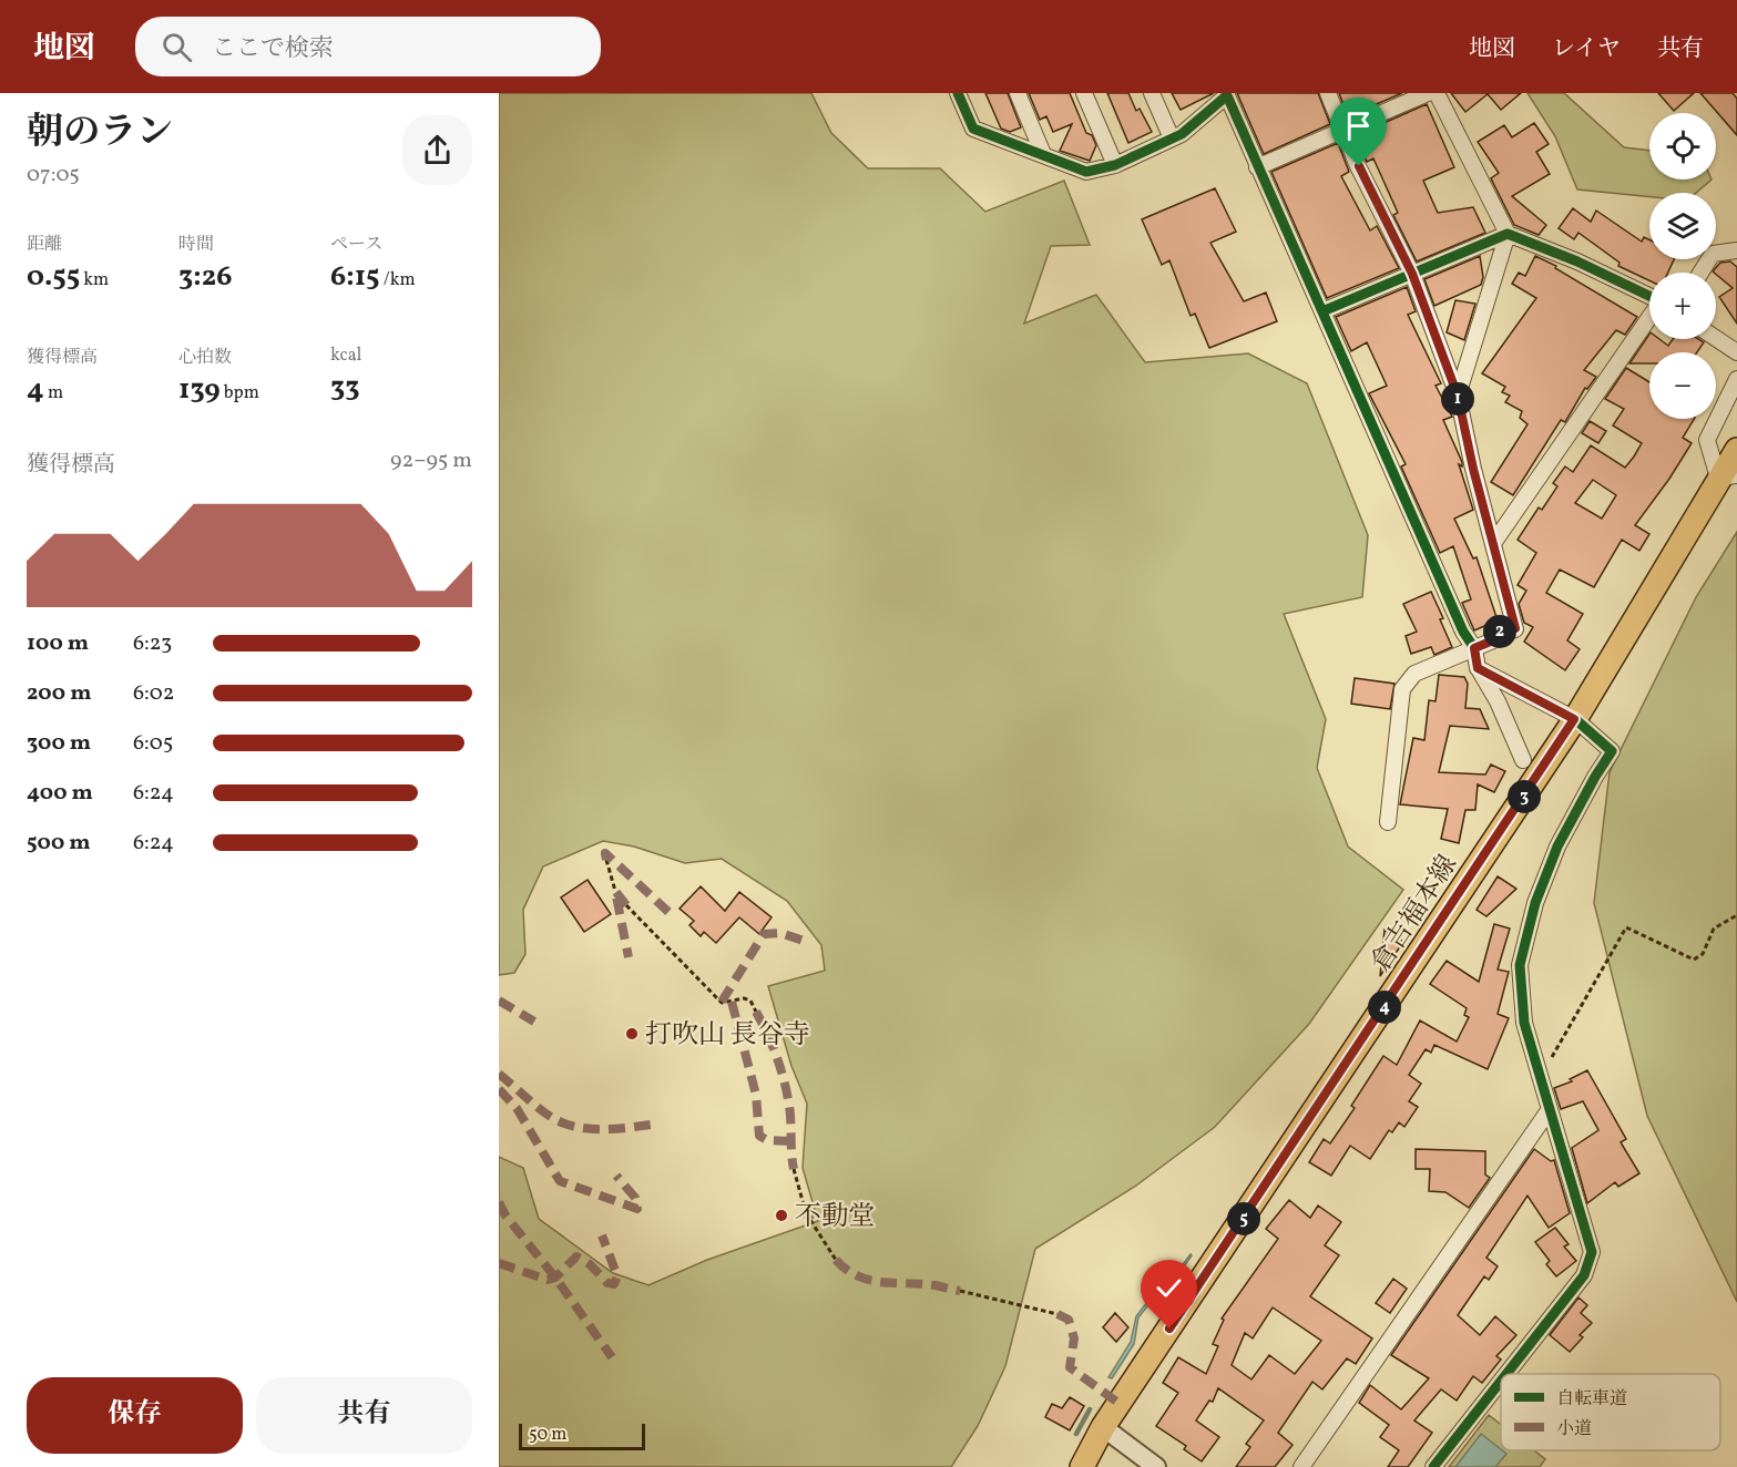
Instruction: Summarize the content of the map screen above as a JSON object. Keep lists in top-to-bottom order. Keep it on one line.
{"streets":{"main road":["倉吉福本線"]},"places":["打吹山 長谷寺","不動堂"],"legend":["自転車道","小道"],"scale_bar":"50 m","page":{"header":"地図","search":"ここで検索","nav":["地図","レイヤ","共有"],"heading":["朝のラン","07:05"],"map_buttons":["+","−"],"stats":[["距離","0.55 km"],["時間","3:26"],["ペース","6:15 /km"],["獲得標高","4 m"],["心拍数","139 bpm"],["kcal","33"]],"pins":["1","2","3","4","5"],"chart":["獲得標高","92–95 m"],"list":[{"name":"100 m","note":"6:23"},{"name":"200 m","note":"6:02"},{"name":"300 m","note":"6:05"},{"name":"400 m","note":"6:24"},{"name":"500 m","note":"6:24"}],"buttons":["保存","共有"],"scale":"50 m"}}
